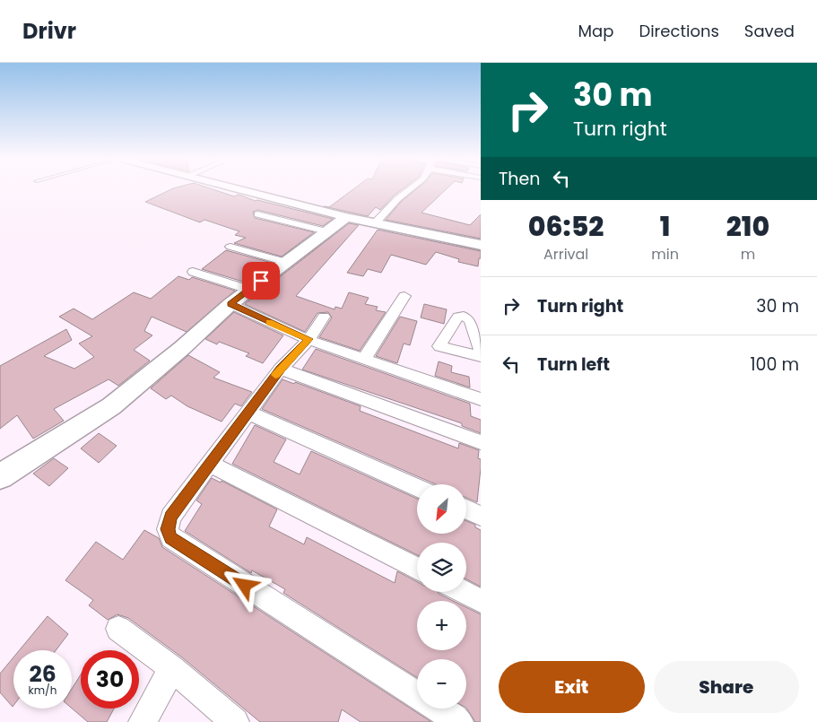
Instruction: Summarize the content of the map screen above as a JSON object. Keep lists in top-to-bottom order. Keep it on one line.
{"north":"bottom left","page":{"header":"Drivr","nav":["Map","Directions","Saved"],"turn":["30 m","Turn right"],"then":"Then","eta":["06:52","Arrival","1","min","210","m"],"list":[{"name":"Turn right","value":"30 m"},{"name":"Turn left","value":"100 m"}],"map_buttons":["+","−"],"speed":"26 km/h","limit":"30","buttons":["Exit","Share"]}}
